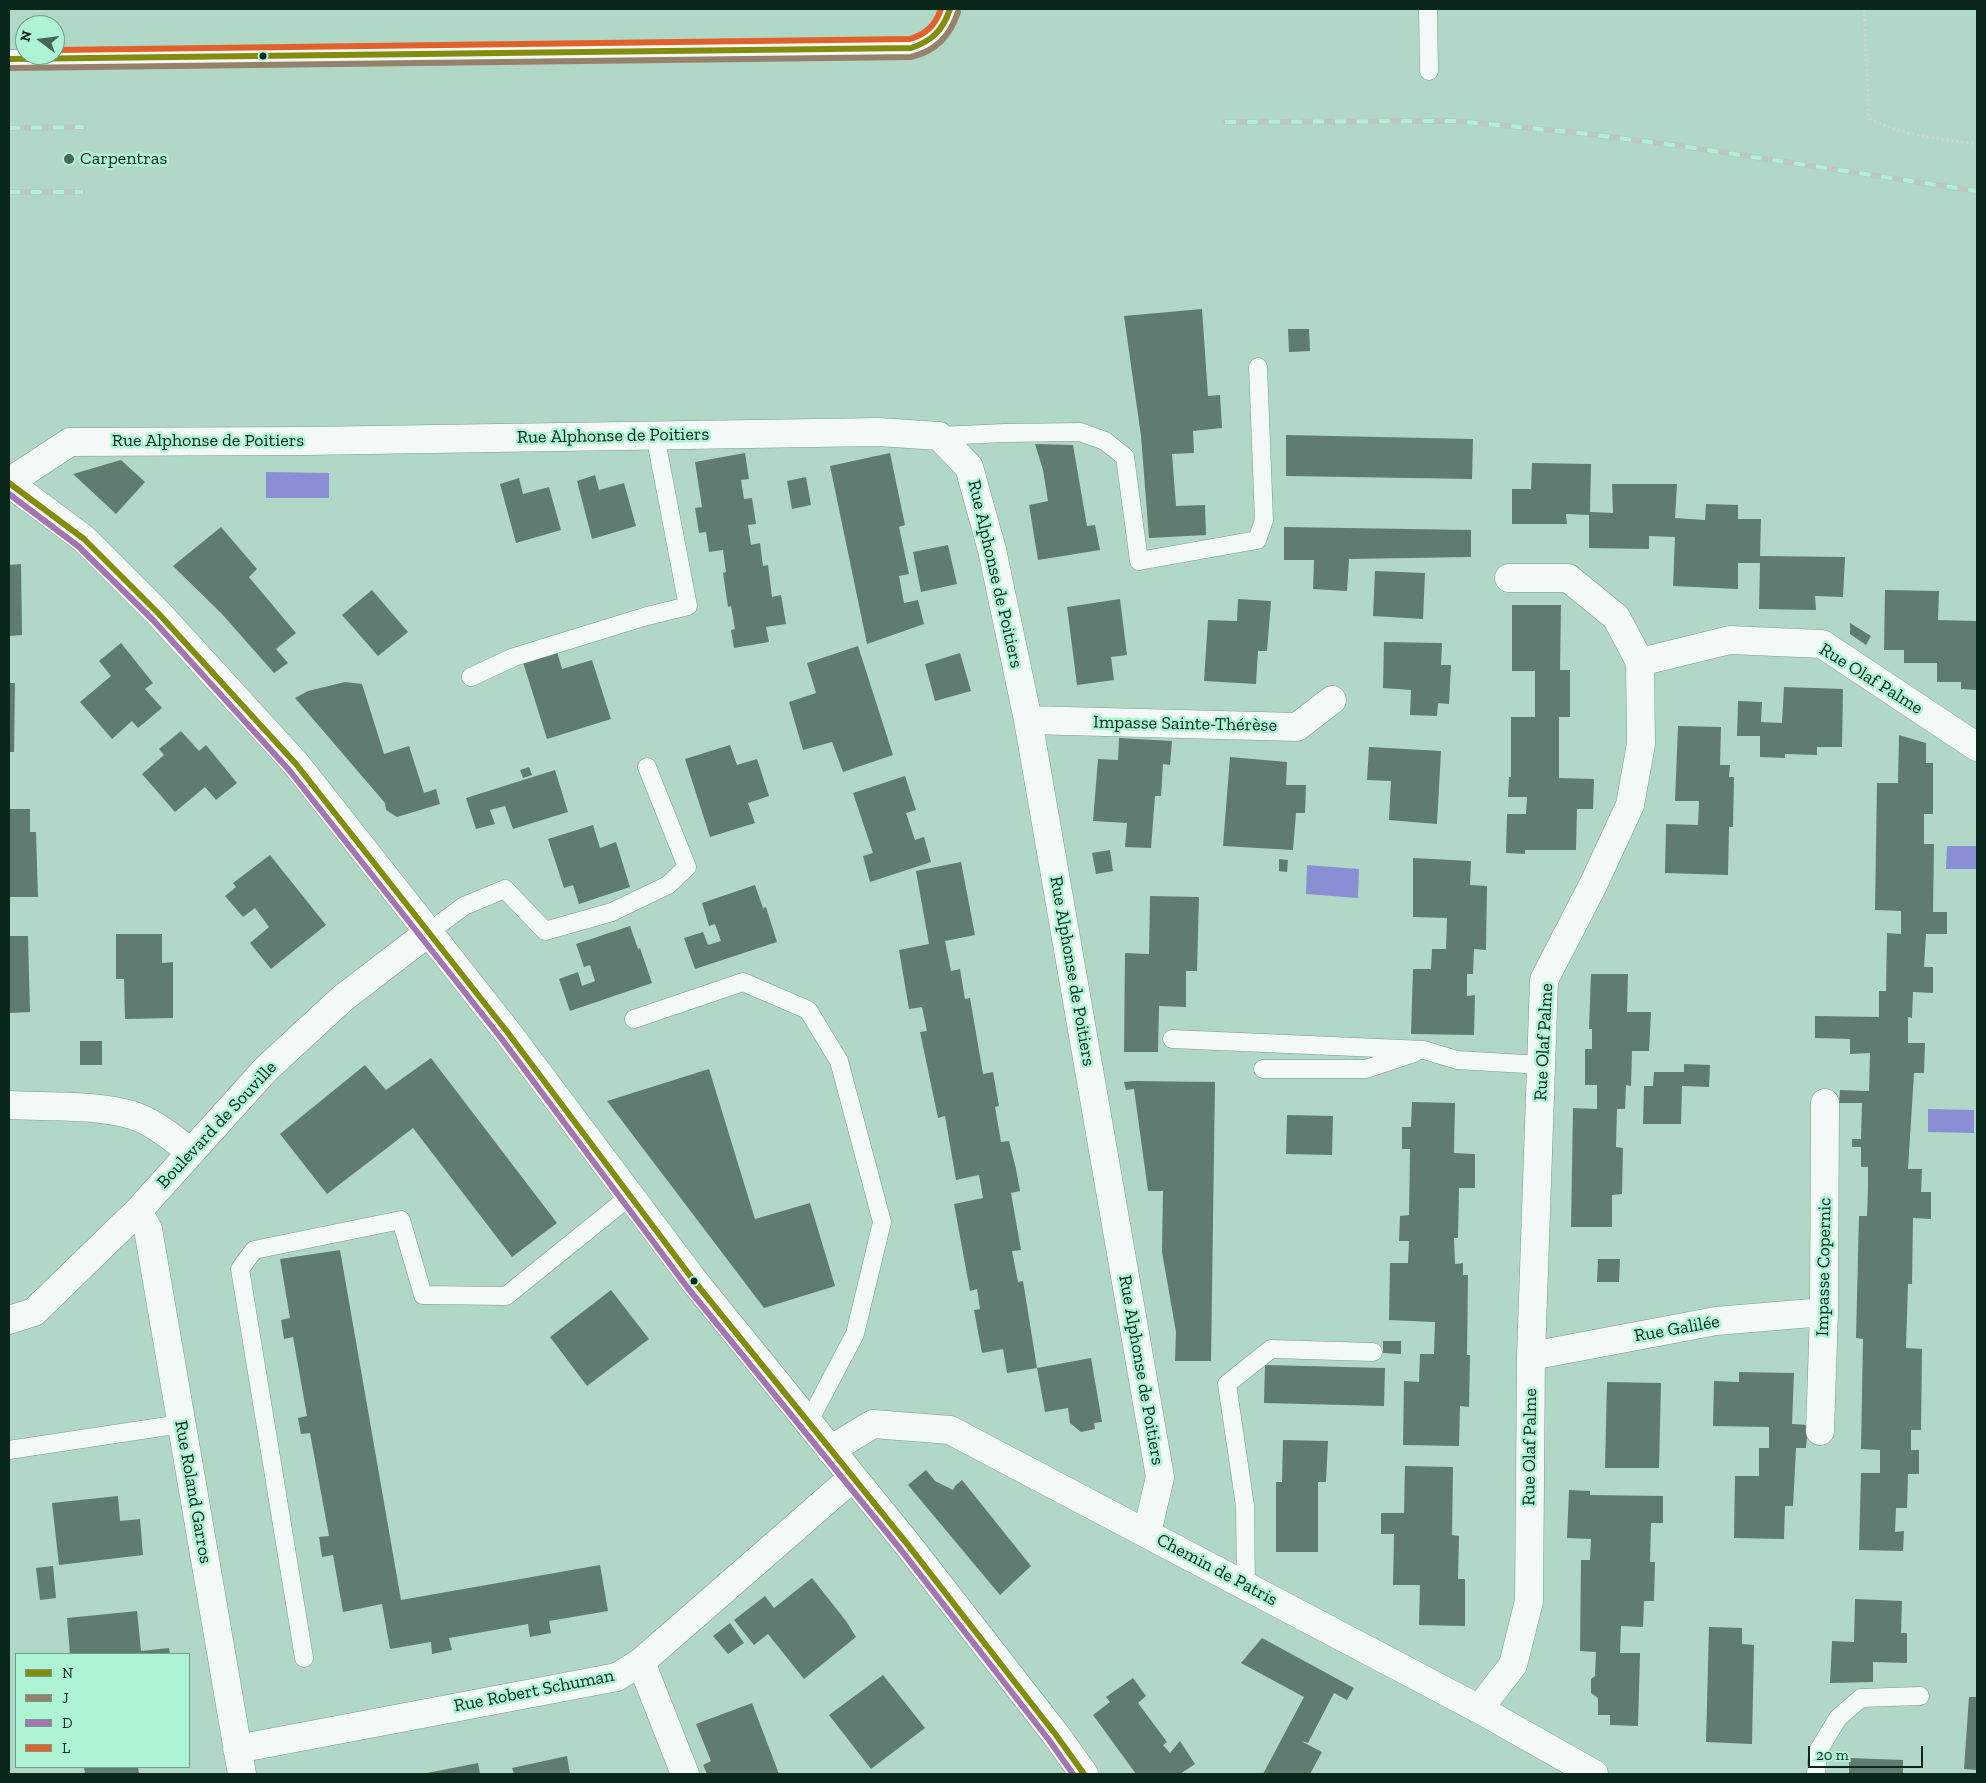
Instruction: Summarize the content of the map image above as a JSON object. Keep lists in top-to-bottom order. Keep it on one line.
{"streets":{"street":["Rue Alphonse de Poitiers","Rue Olaf Palme","Impasse Sainte-Thérèse","Boulevard de Souville","Impasse Copernic","Rue Galilée","Rue Roland Garros","Chemin de Patris","Rue Robert Schuman"]},"crossings":[["Rue Alphonse de Poitiers","Impasse Sainte-Thérèse"],["Rue Alphonse de Poitiers","Chemin de Patris"],["Rue Olaf Palme","Rue Galilée"],["Rue Olaf Palme","Chemin de Patris"],["Boulevard de Souville","Rue Roland Garros"],["Impasse Copernic","Rue Galilée"],["Rue Roland Garros","Rue Robert Schuman"]],"places":["Carpentras"],"lines":["transit line N","transit line L","transit line J","transit line D"],"legend":["N","J","D","L"],"scale_bar":"20 m","north":"left"}
